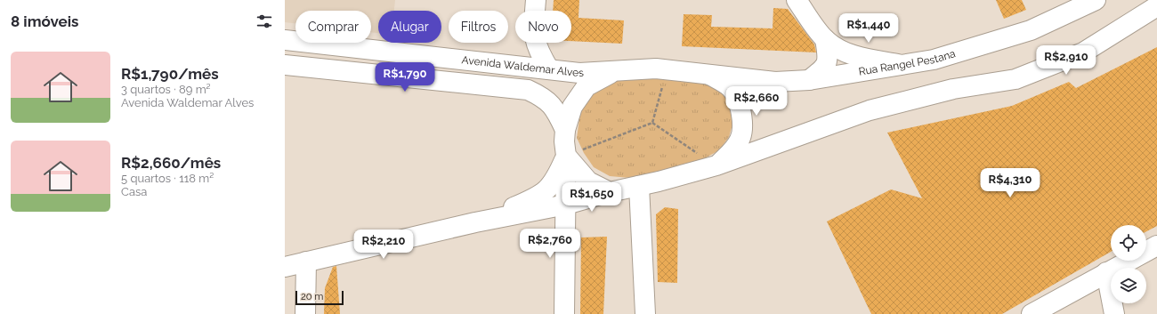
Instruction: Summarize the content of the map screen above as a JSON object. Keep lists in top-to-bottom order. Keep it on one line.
{"streets":{"main road":["Rua Rangel Pestana","Avenida Waldemar Alves"]},"crossings":[["Rua Rangel Pestana","Avenida Waldemar Alves"]],"scale_bar":"20 m","page":{"heading":"8 imóveis","chip":["Comprar","Alugar","Filtros","Novo"],"price":["R$1,440","R$2,910","R$1,790","R$2,660","R$4,310","R$1,650","R$2,760","R$2,210"],"list":[{"name":"R$1,790/mês","note":"3 quartos · 89 m² · Avenida Waldemar Alves"},{"name":"R$2,660/mês","note":"5 quartos · 118 m² · Casa"}],"scale":"20 m"}}
